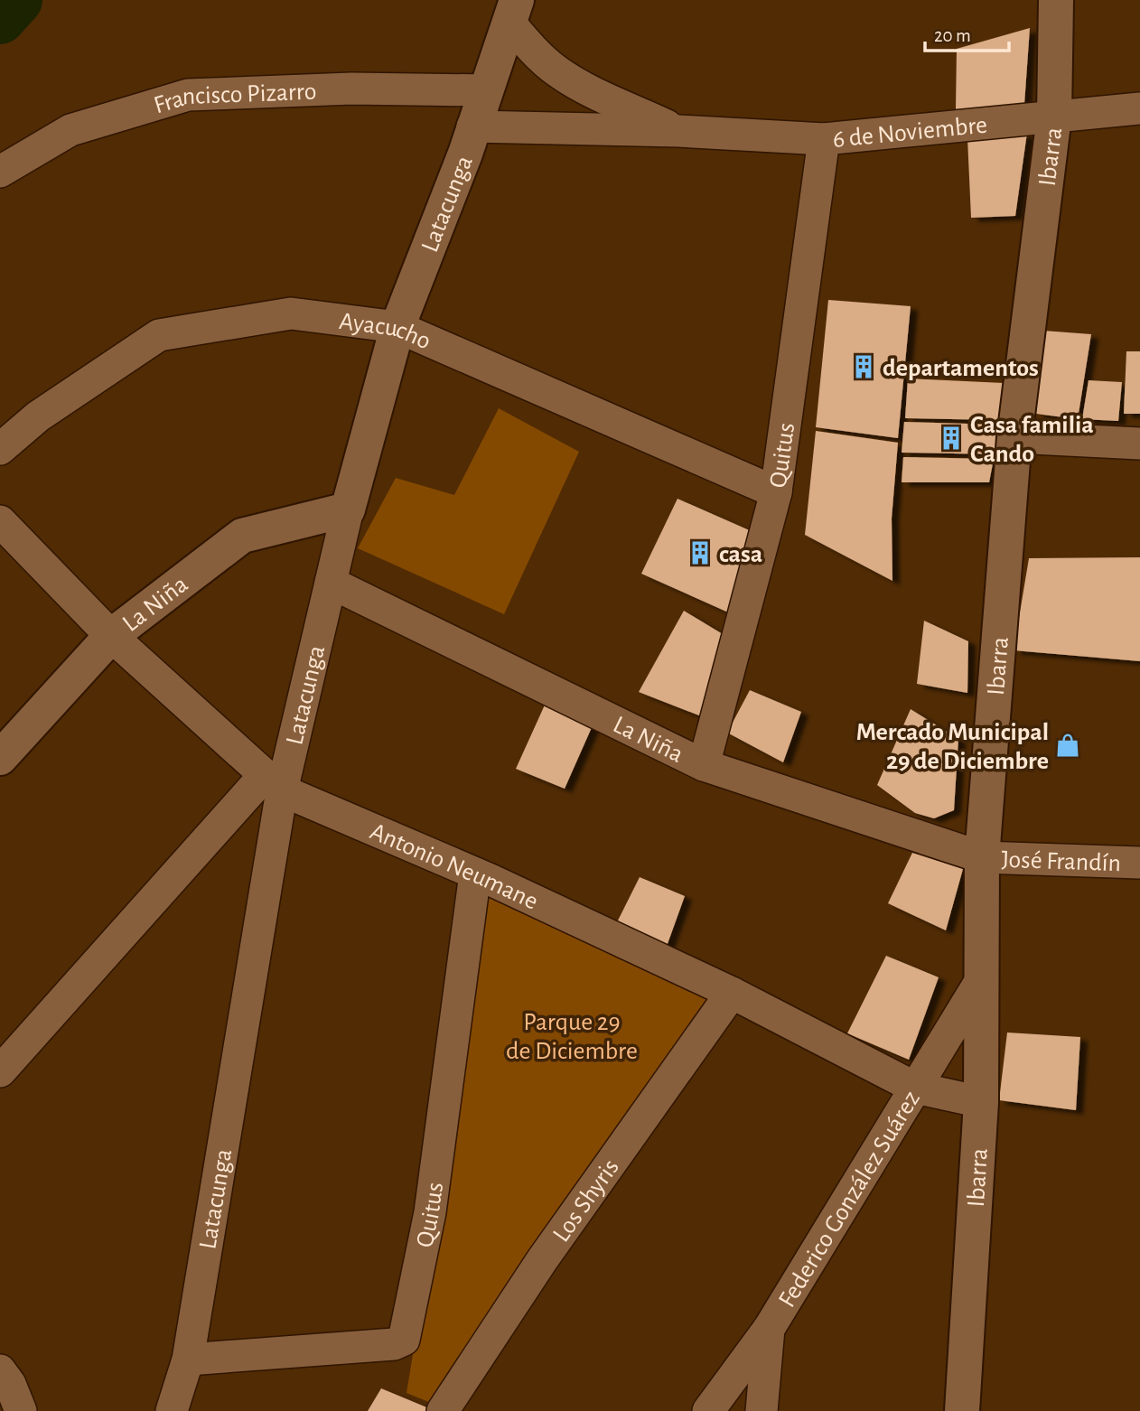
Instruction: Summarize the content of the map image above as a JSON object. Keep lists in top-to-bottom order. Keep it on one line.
{"streets":{"street":["Francisco Pizarro","6 de Noviembre","Ibarra","Latacunga","Ayacucho","Quitus","La Niña","José Frandín","Antonio Neumane","Federico González Suárez","Los Shyris"]},"crossings":[["Francisco Pizarro","Latacunga"],["6 de Noviembre","Ibarra"],["6 de Noviembre","Latacunga"],["6 de Noviembre","Quitus"],["Ibarra","La Niña"],["Ibarra","José Frandín"],["Ibarra","Antonio Neumane"],["Ibarra","Federico González Suárez"],["Latacunga","Ayacucho"],["Latacunga","Quitus"],["Latacunga","La Niña"],["Latacunga","Antonio Neumane"],["Ayacucho","Quitus"],["Quitus","La Niña"],["Quitus","Antonio Neumane"],["La Niña","José Frandín"],["La Niña","Antonio Neumane"],["Antonio Neumane","Federico González Suárez"],["Antonio Neumane","Los Shyris"]],"parks":["Parque 29 de Diciembre"],"places":{"building":["departamentos","Casa familia Cando","casa"],"shop":["Mercado Municipal 29 de Diciembre"]},"scale_bar":"20 m"}
